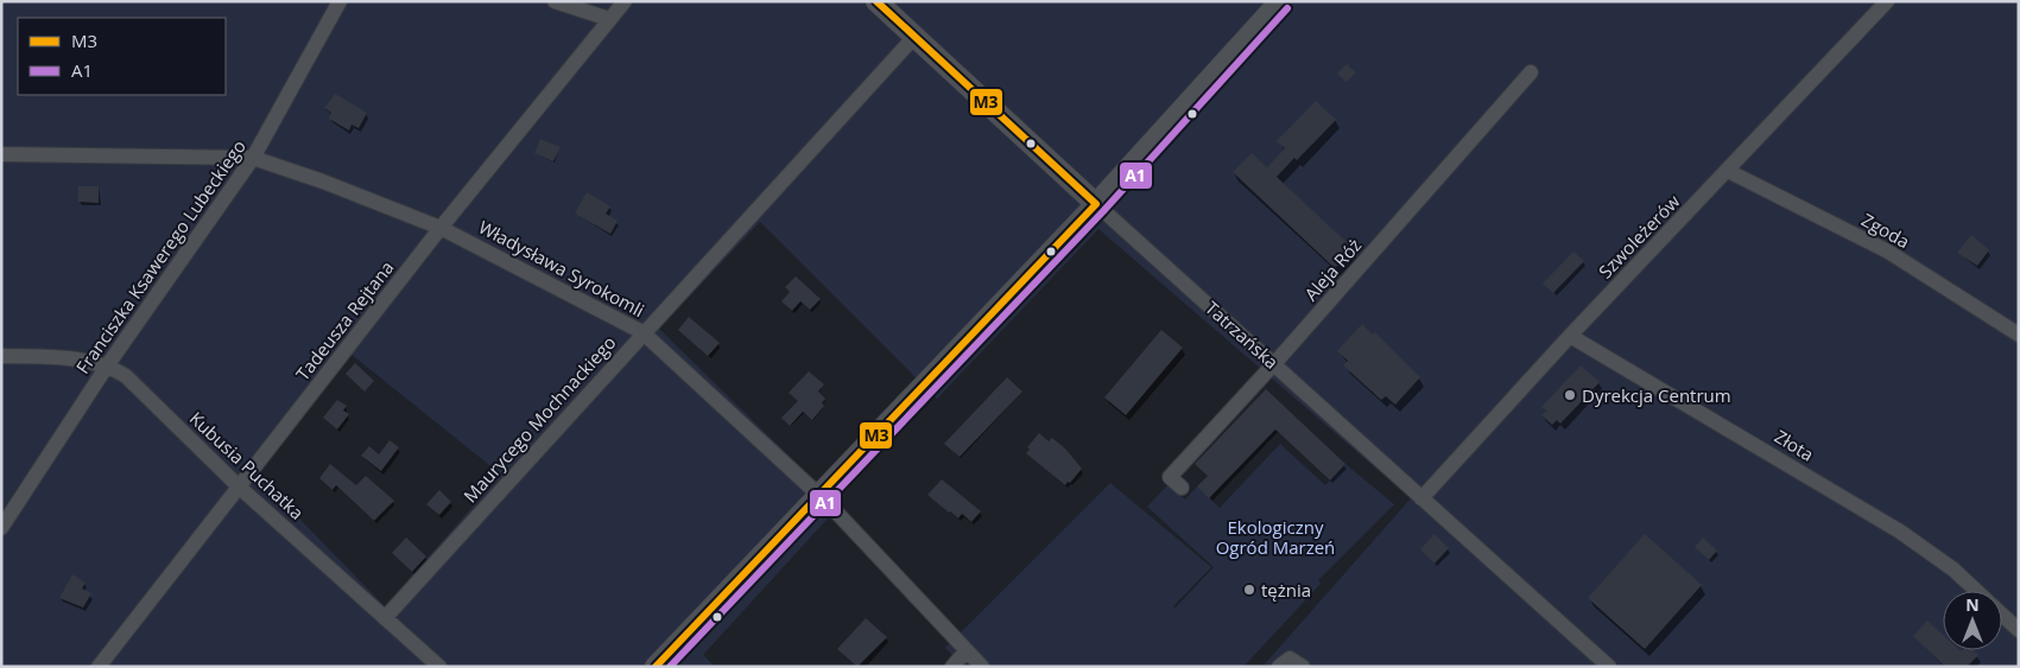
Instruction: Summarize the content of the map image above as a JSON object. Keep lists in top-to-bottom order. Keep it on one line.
{"streets":{"street":["Zgoda","Szwoleżerów","Franciszka Ksawerego Lubeckiego","Władysława Syrokomli","Aleja Róż","Tadeusza Rejtana","Tatrzańska","Maurycego Mochnackiego","Złota","Kubusia Puchatka"]},"crossings":[["Zgoda","Szwoleżerów"],["Szwoleżerów","Tatrzańska"],["Szwoleżerów","Złota"],["Franciszka Ksawerego Lubeckiego","Władysława Syrokomli"],["Franciszka Ksawerego Lubeckiego","Kubusia Puchatka"],["Władysława Syrokomli","Tadeusza Rejtana"],["Władysława Syrokomli","Maurycego Mochnackiego"],["Aleja Róż","Tatrzańska"],["Tadeusza Rejtana","Kubusia Puchatka"],["Tatrzańska","Maurycego Mochnackiego"],["Maurycego Mochnackiego","Kubusia Puchatka"]],"parks":["Ekologiczny Ogród Marzeń"],"places":["Dyrekcja Centrum","tężnia"],"lines":["transit line M3","transit line A1"],"legend":["M3","A1"],"north":"top"}
